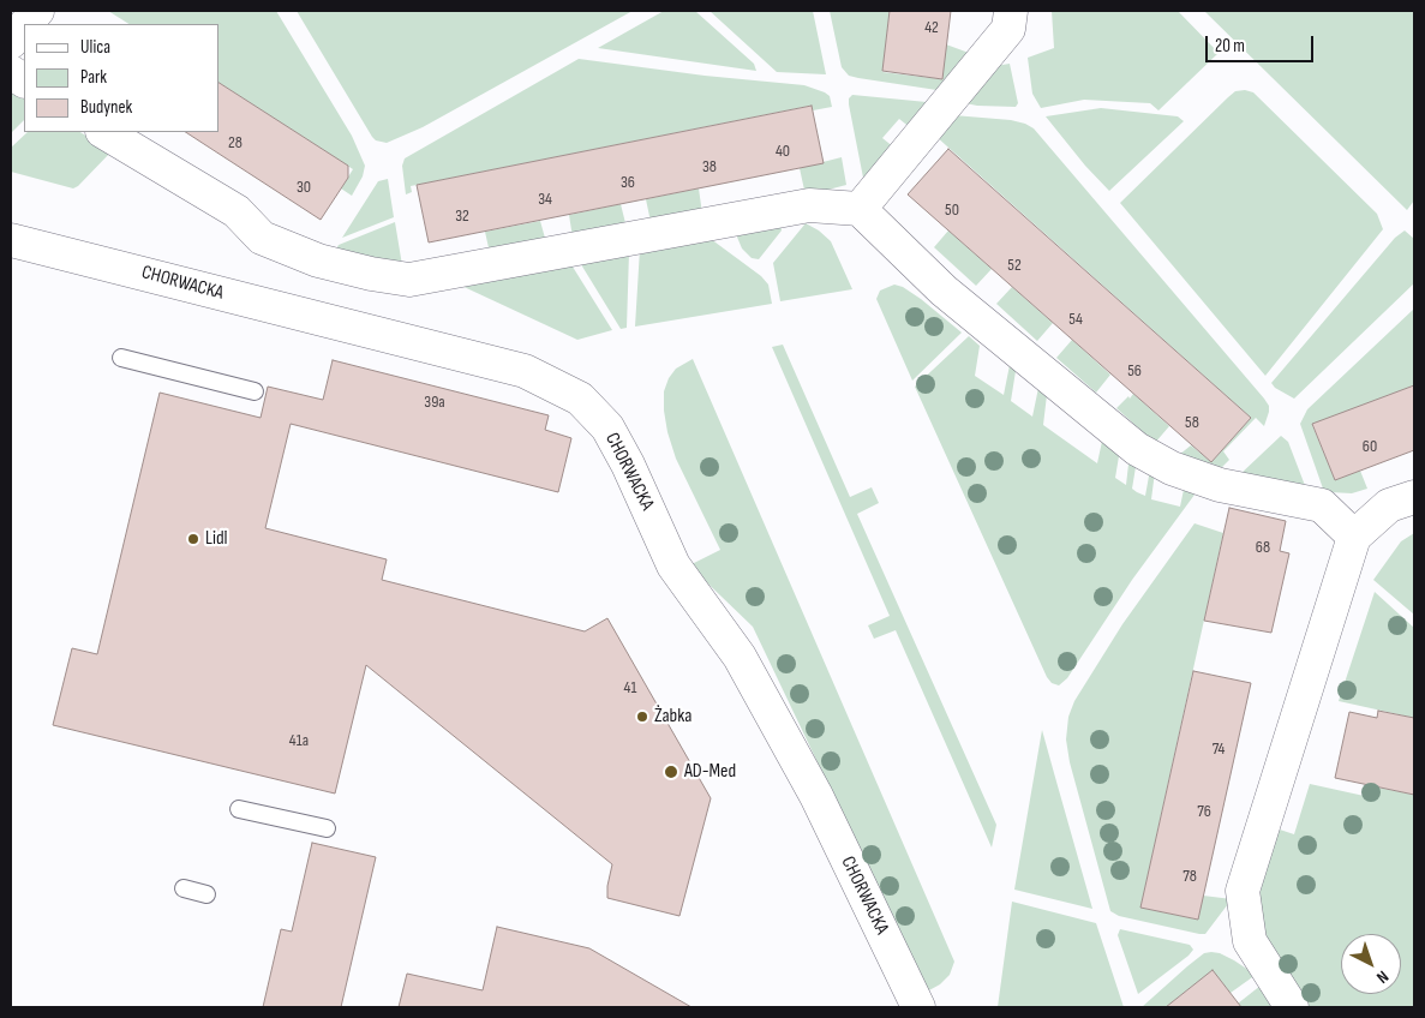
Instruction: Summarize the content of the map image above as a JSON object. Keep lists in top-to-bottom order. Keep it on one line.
{"streets":{"street":["CHORWACKA"]},"places":["Lidl","Żabka","AD-Med"],"house_numbers":["42","28","40","38","36","30","34","50","32","52","54","56","39a","58","60","68","41","41a","74","76","78"],"legend":["Ulica","Park","Budynek"],"scale_bar":"20 m","north":"bottom right"}
